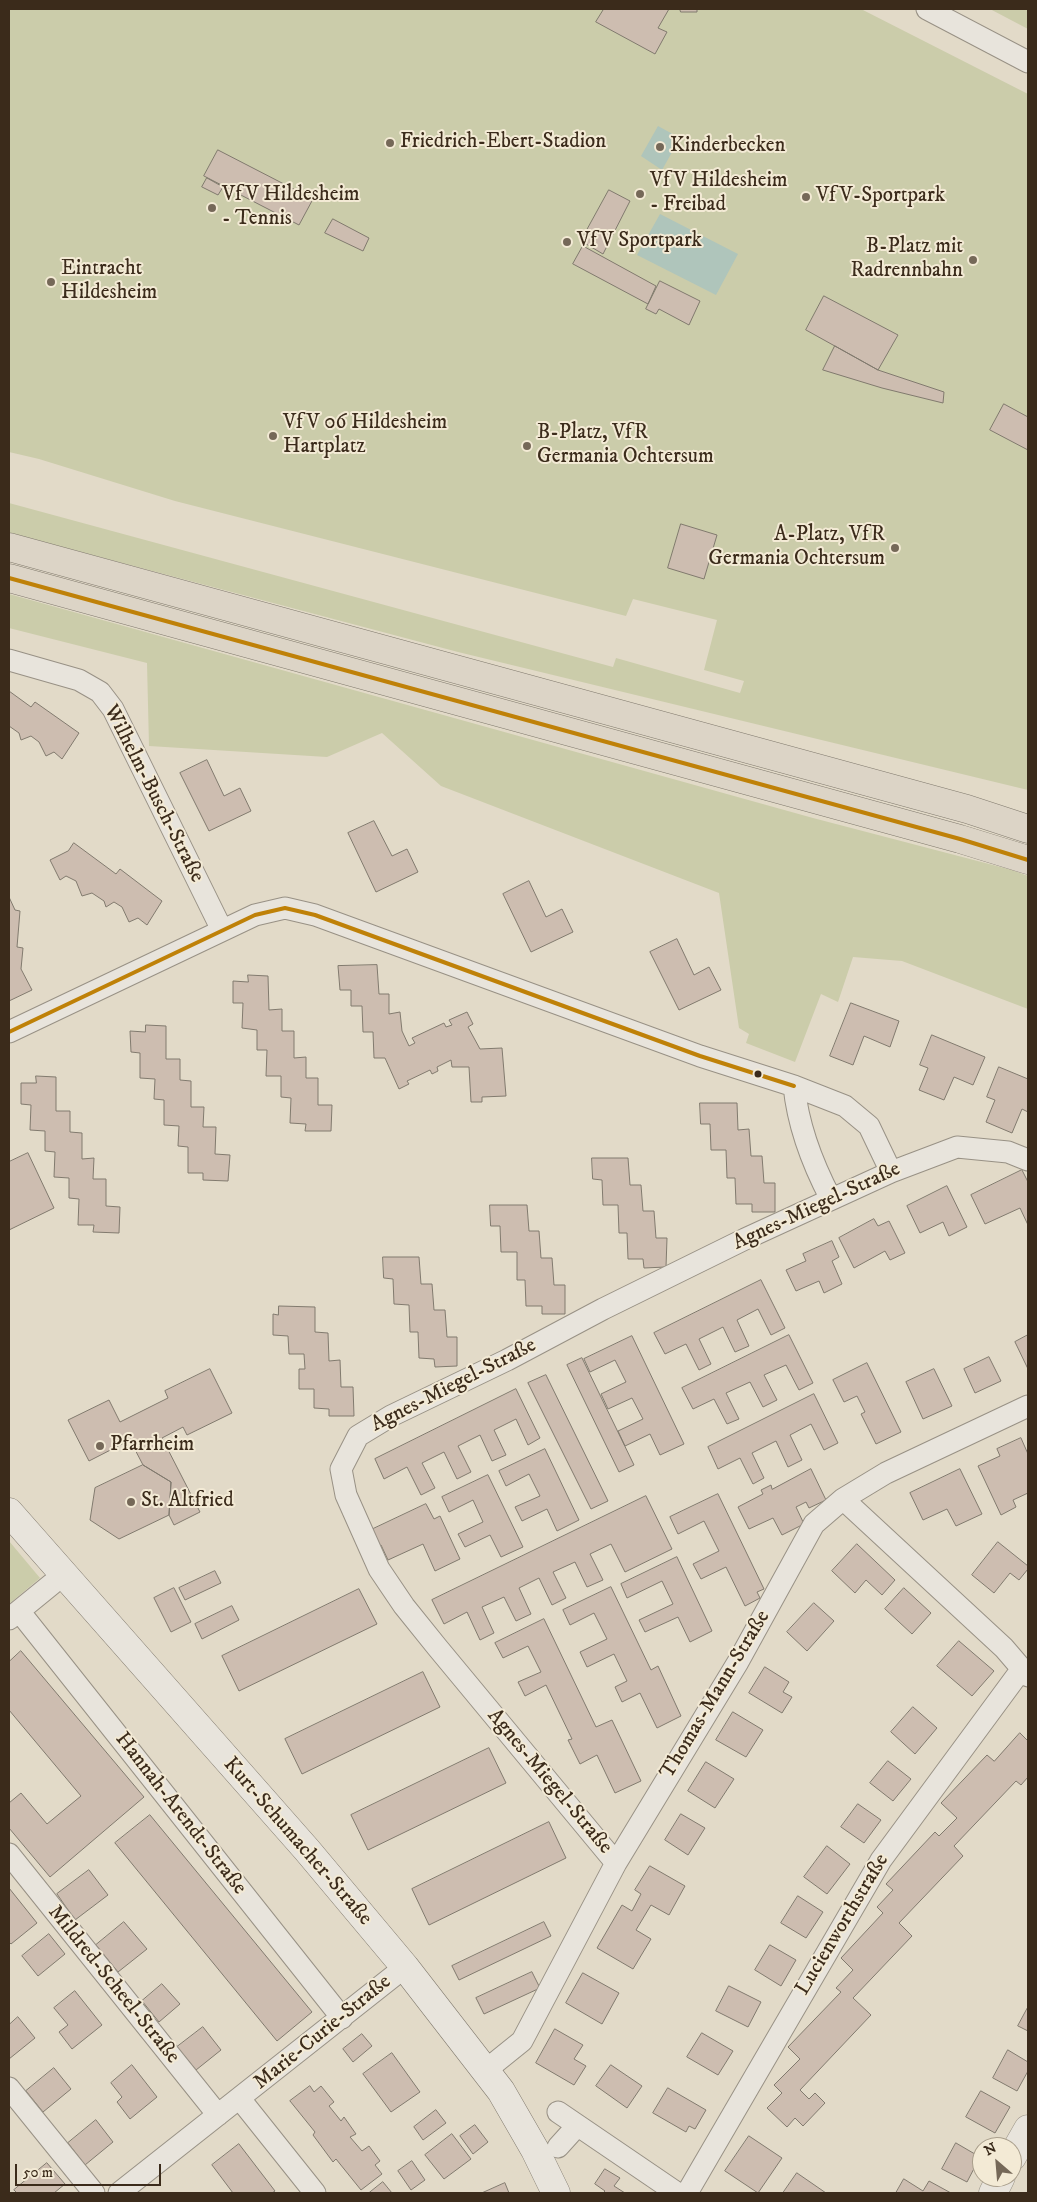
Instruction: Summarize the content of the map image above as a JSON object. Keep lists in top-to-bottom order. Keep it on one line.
{"streets":{"main road":["Kurt-Schumacher-Straße"],"street":["Wilhelm-Busch-Straße","Agnes-Miegel-Straße","Thomas-Mann-Straße","Hannah-Arendt-Straße","Lucienworthstraße","Mildred-Scheel-Straße","Marie-Curie-Straße"]},"crossings":[["Agnes-Miegel-Straße","Thomas-Mann-Straße"],["Thomas-Mann-Straße","Kurt-Schumacher-Straße"],["Thomas-Mann-Straße","Lucienworthstraße"],["Hannah-Arendt-Straße","Marie-Curie-Straße"],["Kurt-Schumacher-Straße","Marie-Curie-Straße"],["Mildred-Scheel-Straße","Marie-Curie-Straße"]],"places":["Friedrich-Ebert-Stadion","Kinderbecken","VfV Hildesheim - Freibad","VfV-Sportpark","VfV Hildesheim - Tennis","VfV Sportpark","B-Platz mit Radrennbahn","Eintracht Hildesheim","VfV 06 Hildesheim Hartplatz","B-Platz, VfR Germania Ochtersum","A-Platz, VfR Germania Ochtersum","Pfarrheim","St. Altfried"],"scale_bar":"50 m","north":"top left"}
